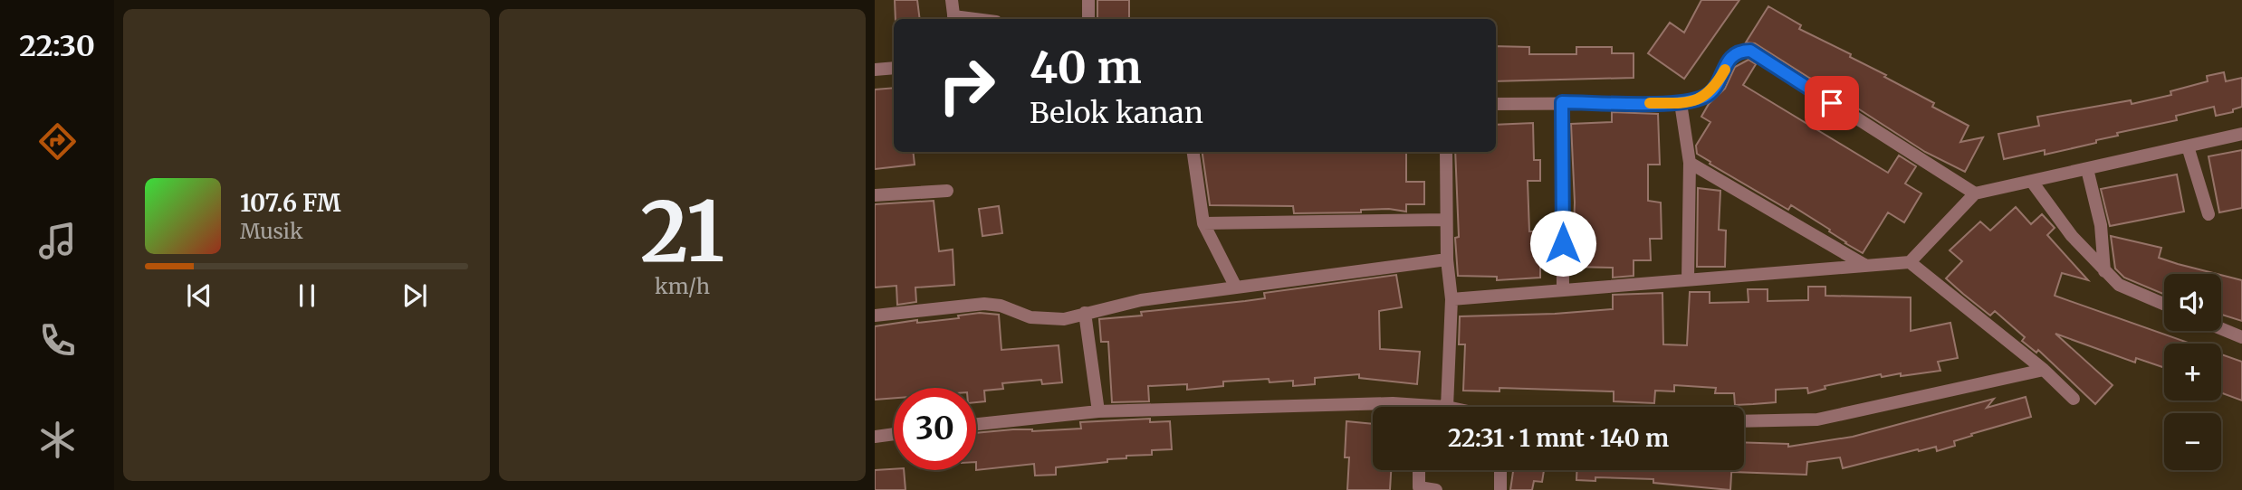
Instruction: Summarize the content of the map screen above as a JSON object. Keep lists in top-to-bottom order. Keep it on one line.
{"page":{"tabs":"22:30","tile":["21","km/h"],"turn":["40 m","Belok kanan"],"song":["107.6 FM","Musik"],"map_buttons":["+","−"],"limit":"30","trip":"22:31 · 1 mnt · 140 m"}}
